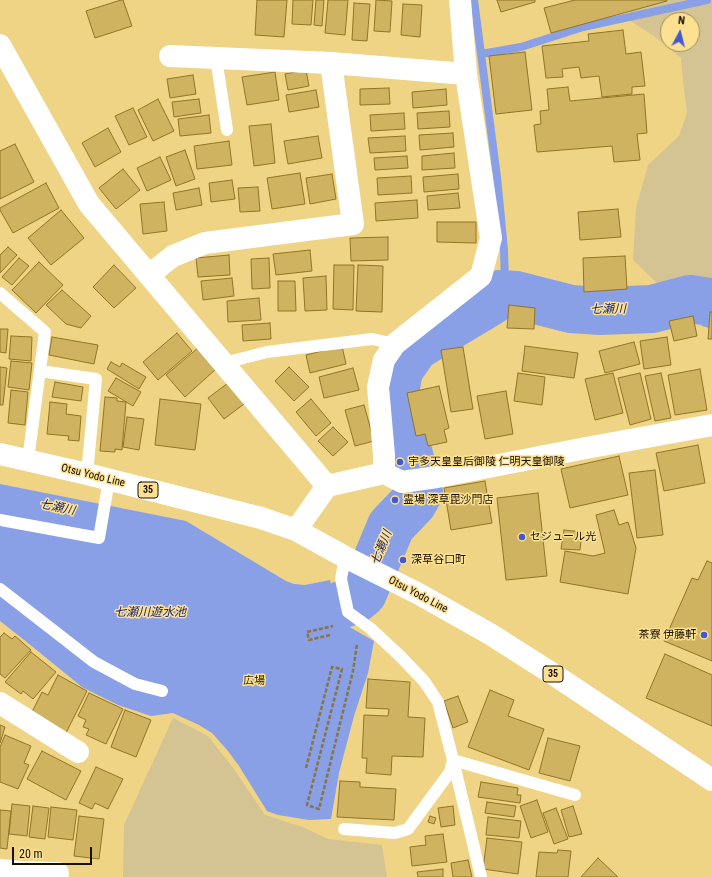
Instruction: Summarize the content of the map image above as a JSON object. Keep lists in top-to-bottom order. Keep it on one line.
{"streets":{"street":["Otsu Yodo Line","35"]},"water":["七瀬川","七瀬川遊水池"],"parks":["広場"],"places":["宇多天皇皇后御陵 仁明天皇御陵","霊場 深草毘沙門店","セジュール光","深草谷口町","茶寮 伊藤軒"],"scale_bar":"20 m","north":"top"}
